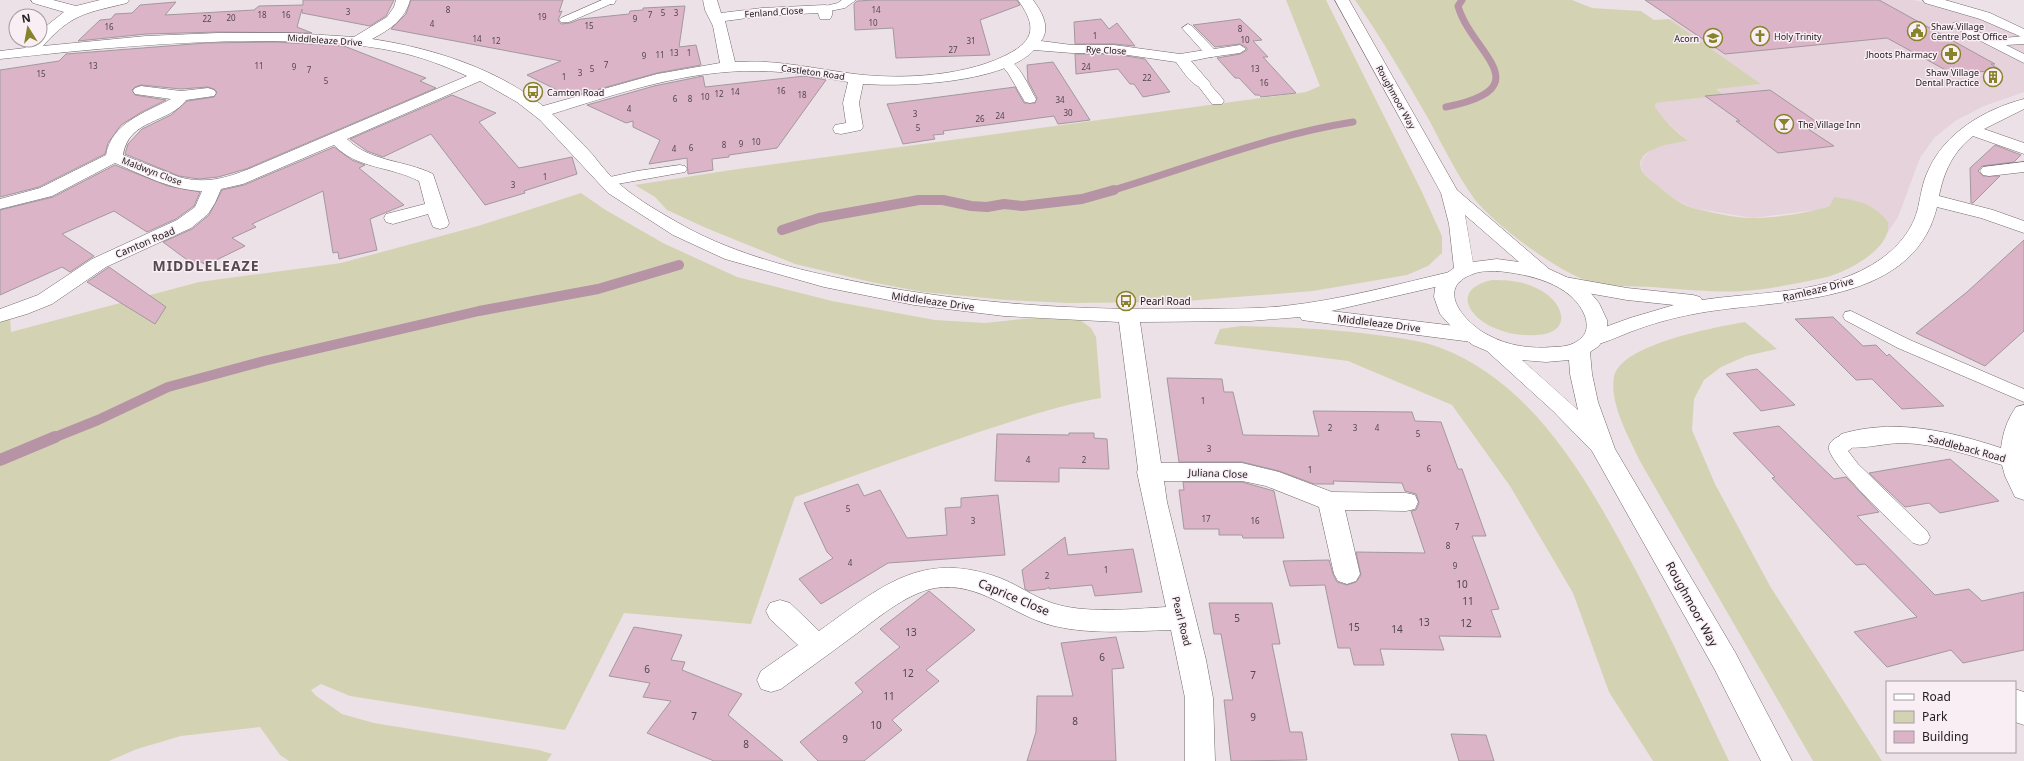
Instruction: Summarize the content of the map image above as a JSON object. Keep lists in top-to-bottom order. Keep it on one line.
{"streets":{"street":["Fenland Close","Middleleaze Drive","Rye Close","Castleton Road","Roughmoor Way","Maldwyn Close","Camton Road","Ramleaze Drive","Saddleback Road","Juliana Close","Caprice Close","Pearl Road"]},"crossings":[["Middleleaze Drive","Castleton Road"],["Middleleaze Drive","Roughmoor Way"],["Middleleaze Drive","Pearl Road"],["Rye Close","Castleton Road"],["Roughmoor Way","Ramleaze Drive"],["Maldwyn Close","Camton Road"],["Juliana Close","Pearl Road"],["Caprice Close","Pearl Road"]],"districts":["MIDDLELEAZE"],"places":{"public building":["Shaw Village Centre Post Office"],"church":["Holy Trinity"],"school or university":["Acorn"],"pharmacy":["Jhoots Pharmacy"],"building":["Shaw Village Dental Practice"],"bus stop":["Camton Road","Pearl Road"],"bar":["The Village Inn"]},"house_numbers":["8","14","3","5","3","18","16","7","19","20","22","9","10","4","15","16","8","1","14","10","12","31","27","13","1","11","9","7","13","11","9","24","5","13","7","3","15","1","22","5","16","16","14","12","18","10","6","8","34","4","30","3","24","26","5","10","9","8","6","4","1","3","1","2","3","4","5","3","4","2","6","1","5","17","3","16","7","8","4","9","1","2","10","11","5","13","12","15","14","13","6","6","12","7","11","7","9","8","10","9","8"],"legend":["Road","Park","Building"],"north":"top"}
